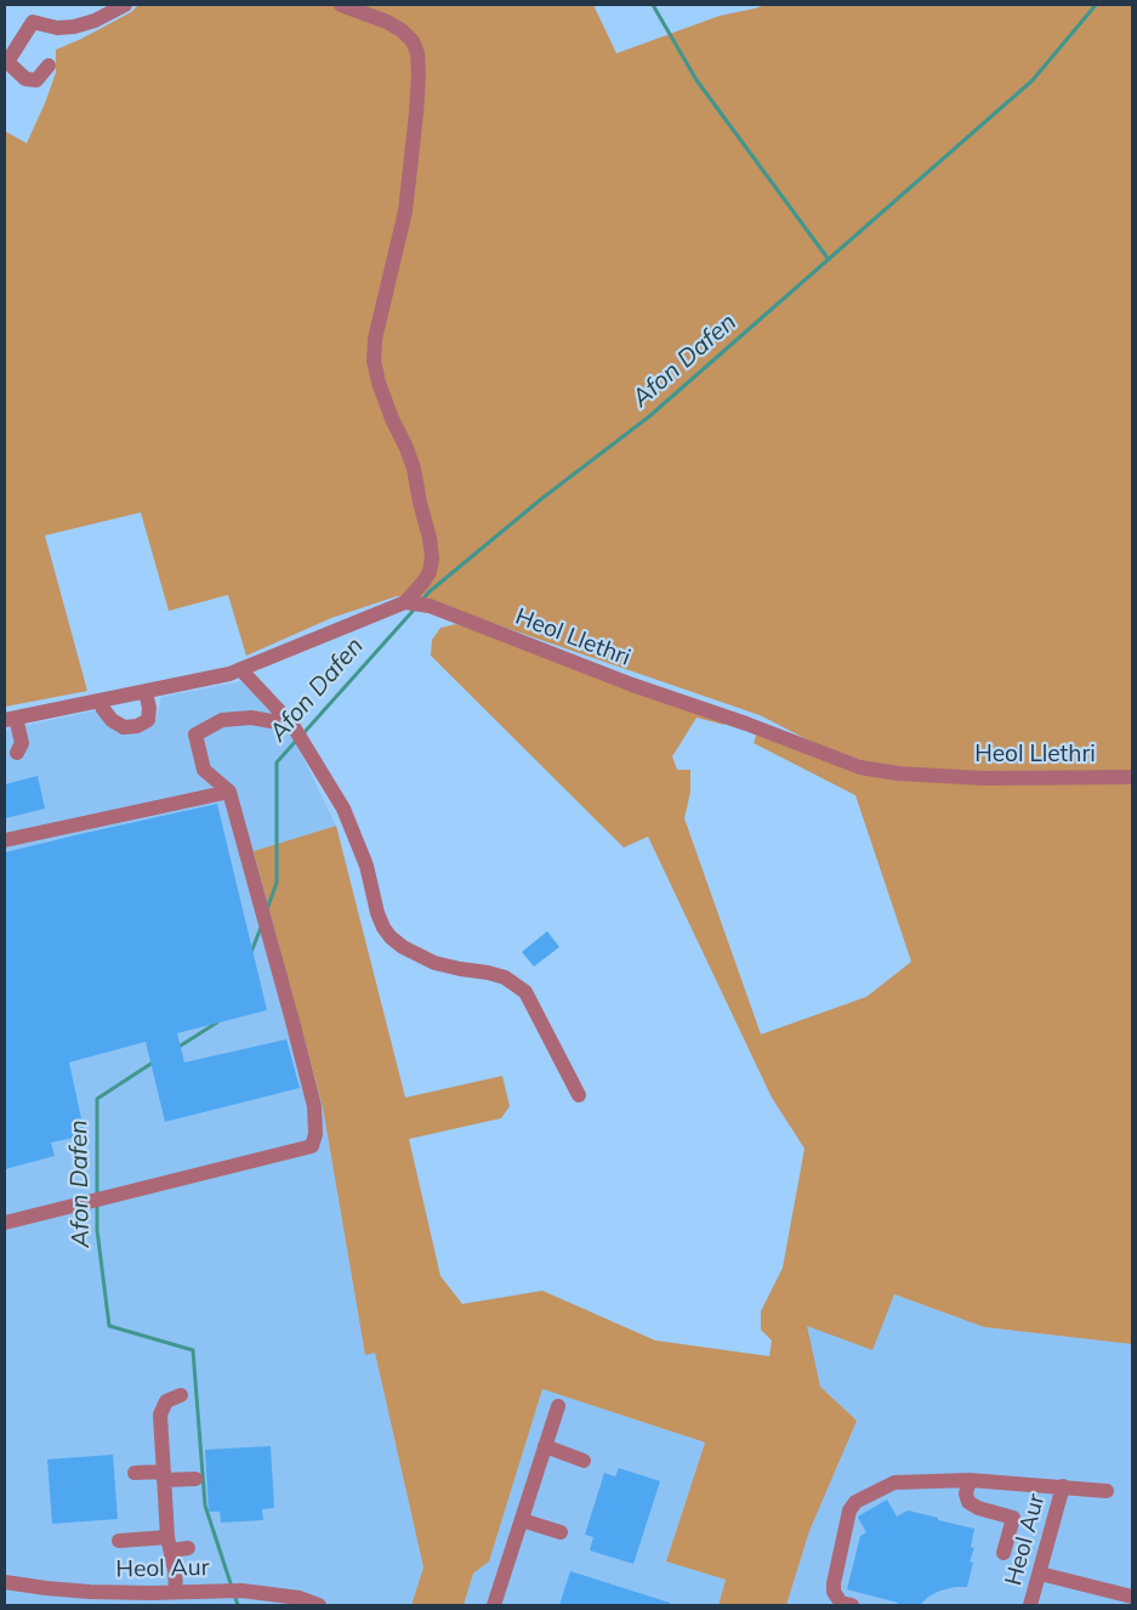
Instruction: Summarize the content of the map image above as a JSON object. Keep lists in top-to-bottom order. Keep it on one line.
{"streets":{"street":["Heol Llethri","Heol Aur"]},"water":["Afon Dafen"]}
